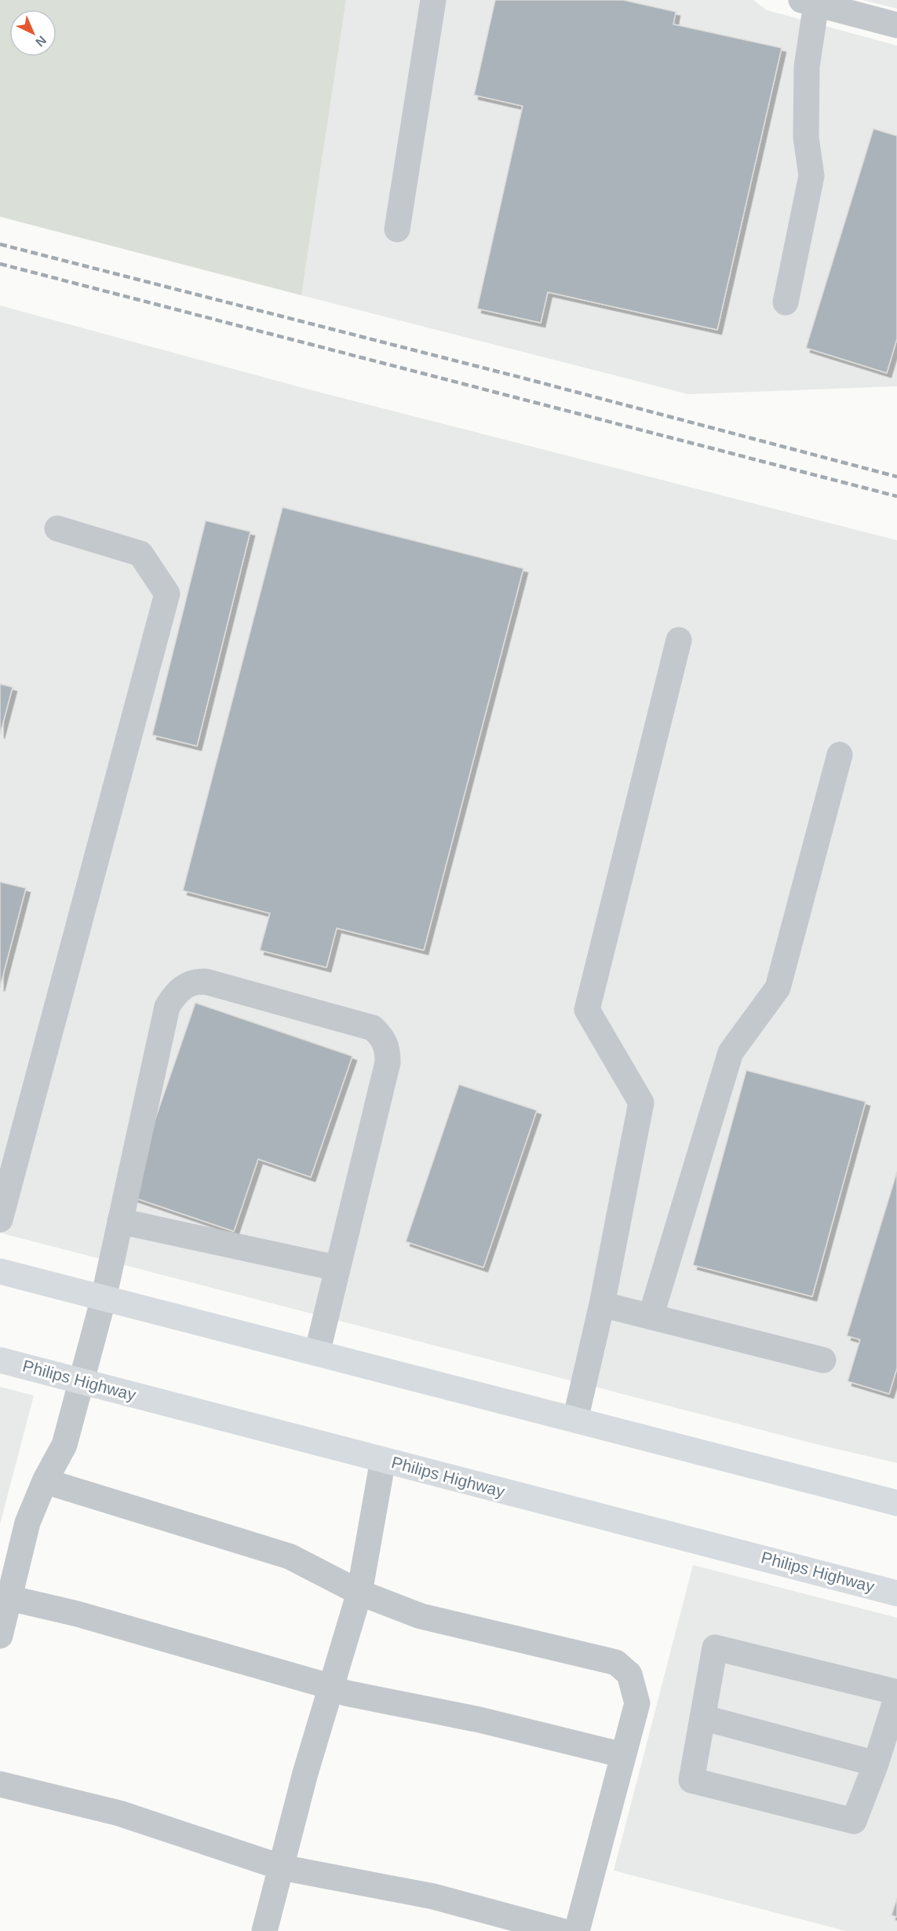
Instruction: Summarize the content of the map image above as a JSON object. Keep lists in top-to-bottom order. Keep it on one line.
{"streets":{"main road":["Philips Highway"]},"north":"bottom right"}
